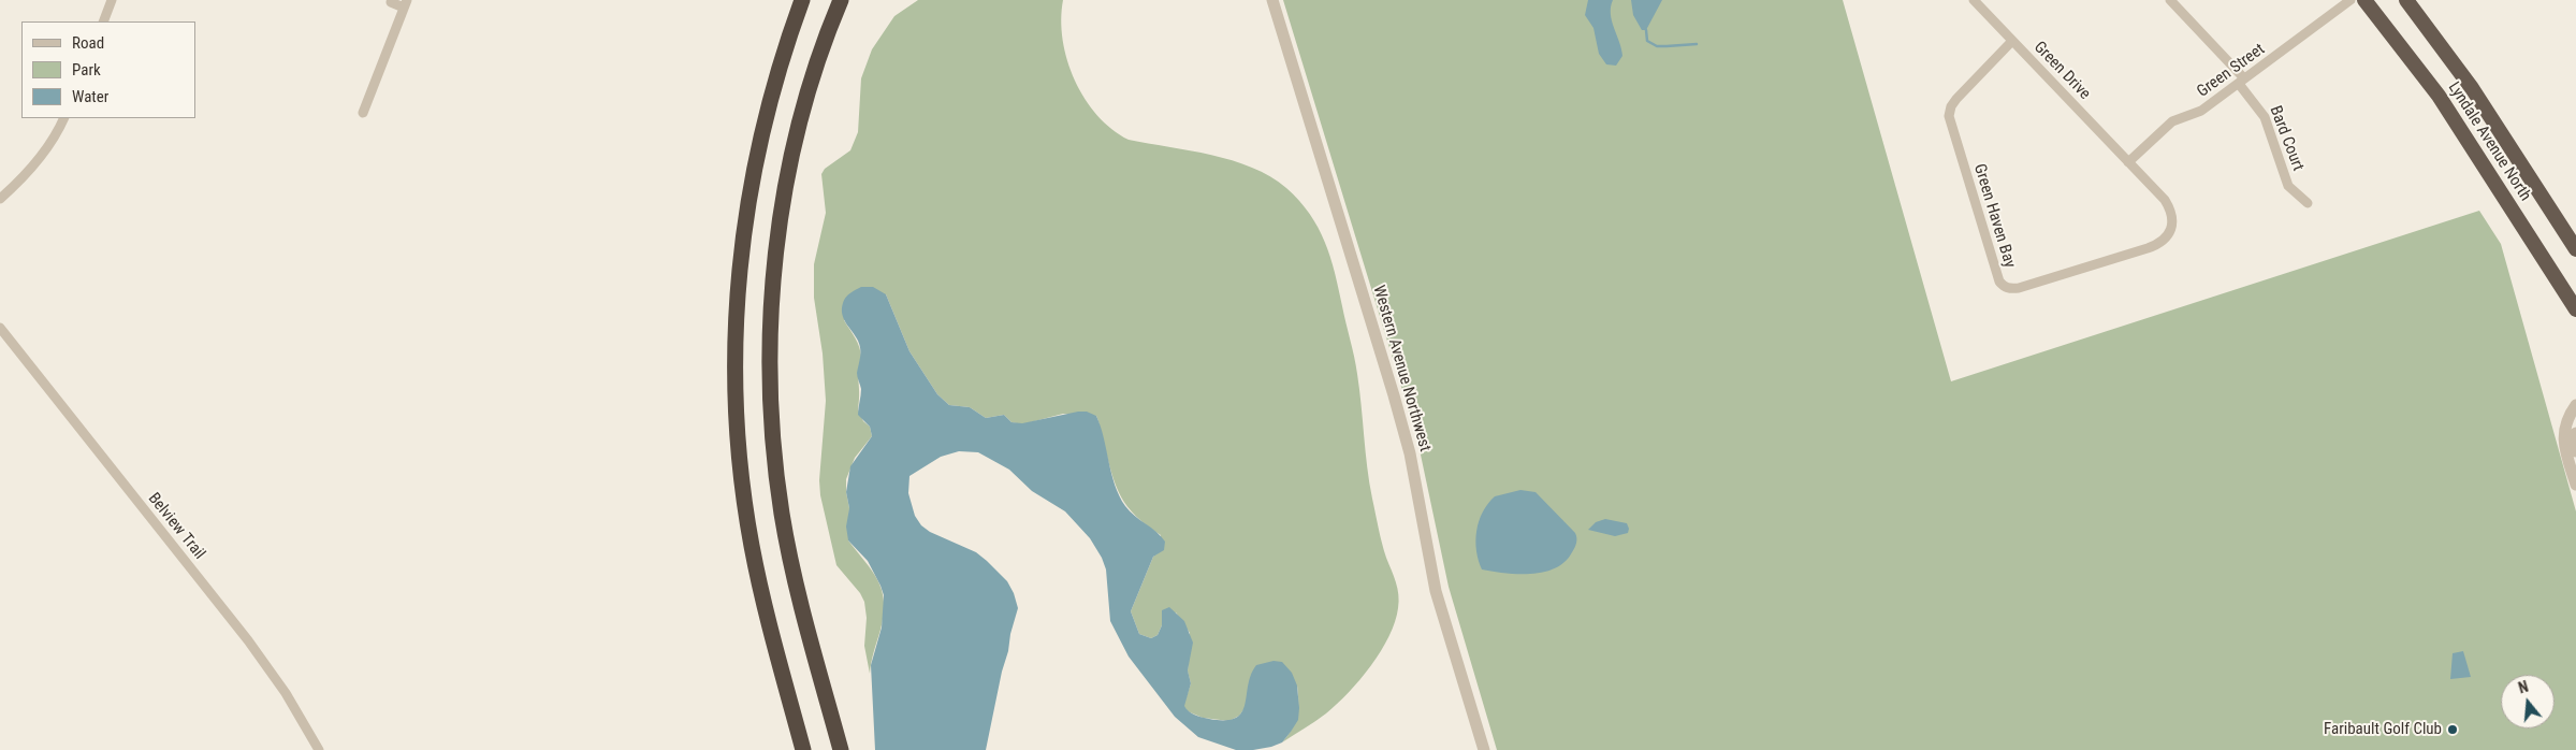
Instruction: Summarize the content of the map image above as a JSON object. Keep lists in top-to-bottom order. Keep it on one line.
{"streets":{"highway":["Lyndale Avenue North"],"street":["Green Drive","Green Street","Bard Court","Green Haven Bay","Western Avenue Northwest","Belview Trail"]},"crossings":[["Green Drive","Green Street"],["Green Drive","Green Haven Bay"],["Green Street","Bard Court"]],"places":["Faribault Golf Club"],"legend":["Road","Park","Water"],"north":"top"}
